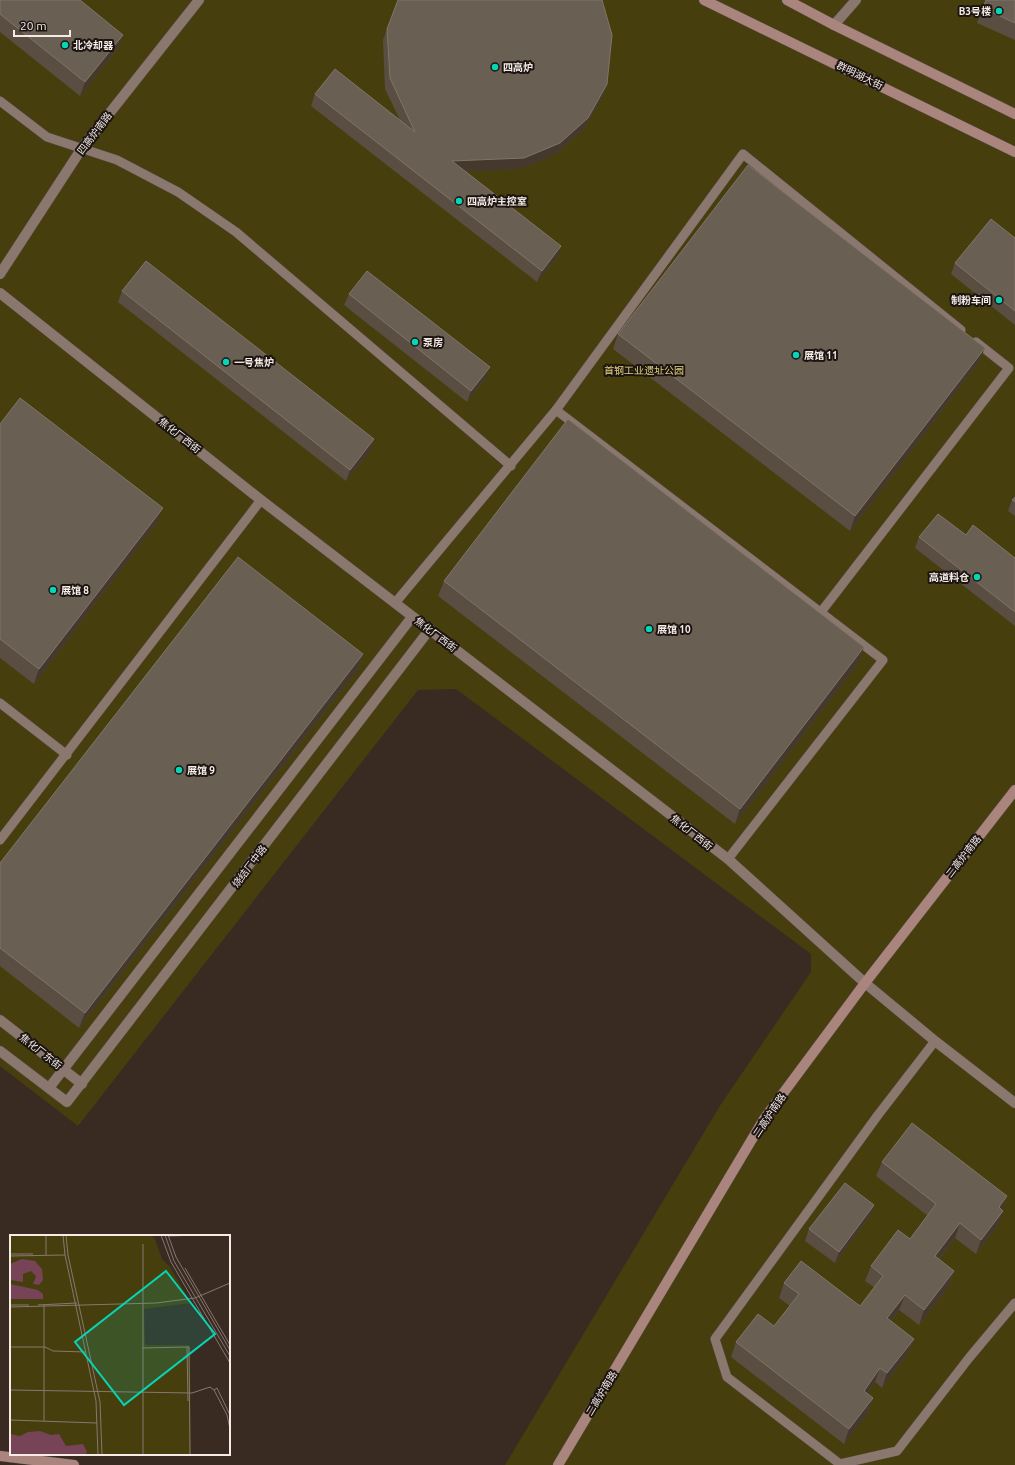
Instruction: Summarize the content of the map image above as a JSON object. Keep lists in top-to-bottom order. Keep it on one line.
{"streets":{"street":["群明湖大街","四高炉南路","焦化厂西街","二高炉南路","烧结厂中路","焦化厂东街"]},"crossings":[["焦化厂西街","二高炉南路"],["焦化厂西街","烧结厂中路"],["烧结厂中路","焦化厂东街"]],"parks":["首钢工业遗址公园"],"places":["B3号楼","北冷却器","四高炉","四高炉主控室","制粉车间","泵房","展馆 11","一号焦炉","高道料仓","展馆 8","展馆 10","展馆 9"],"scale_bar":"20 m"}
